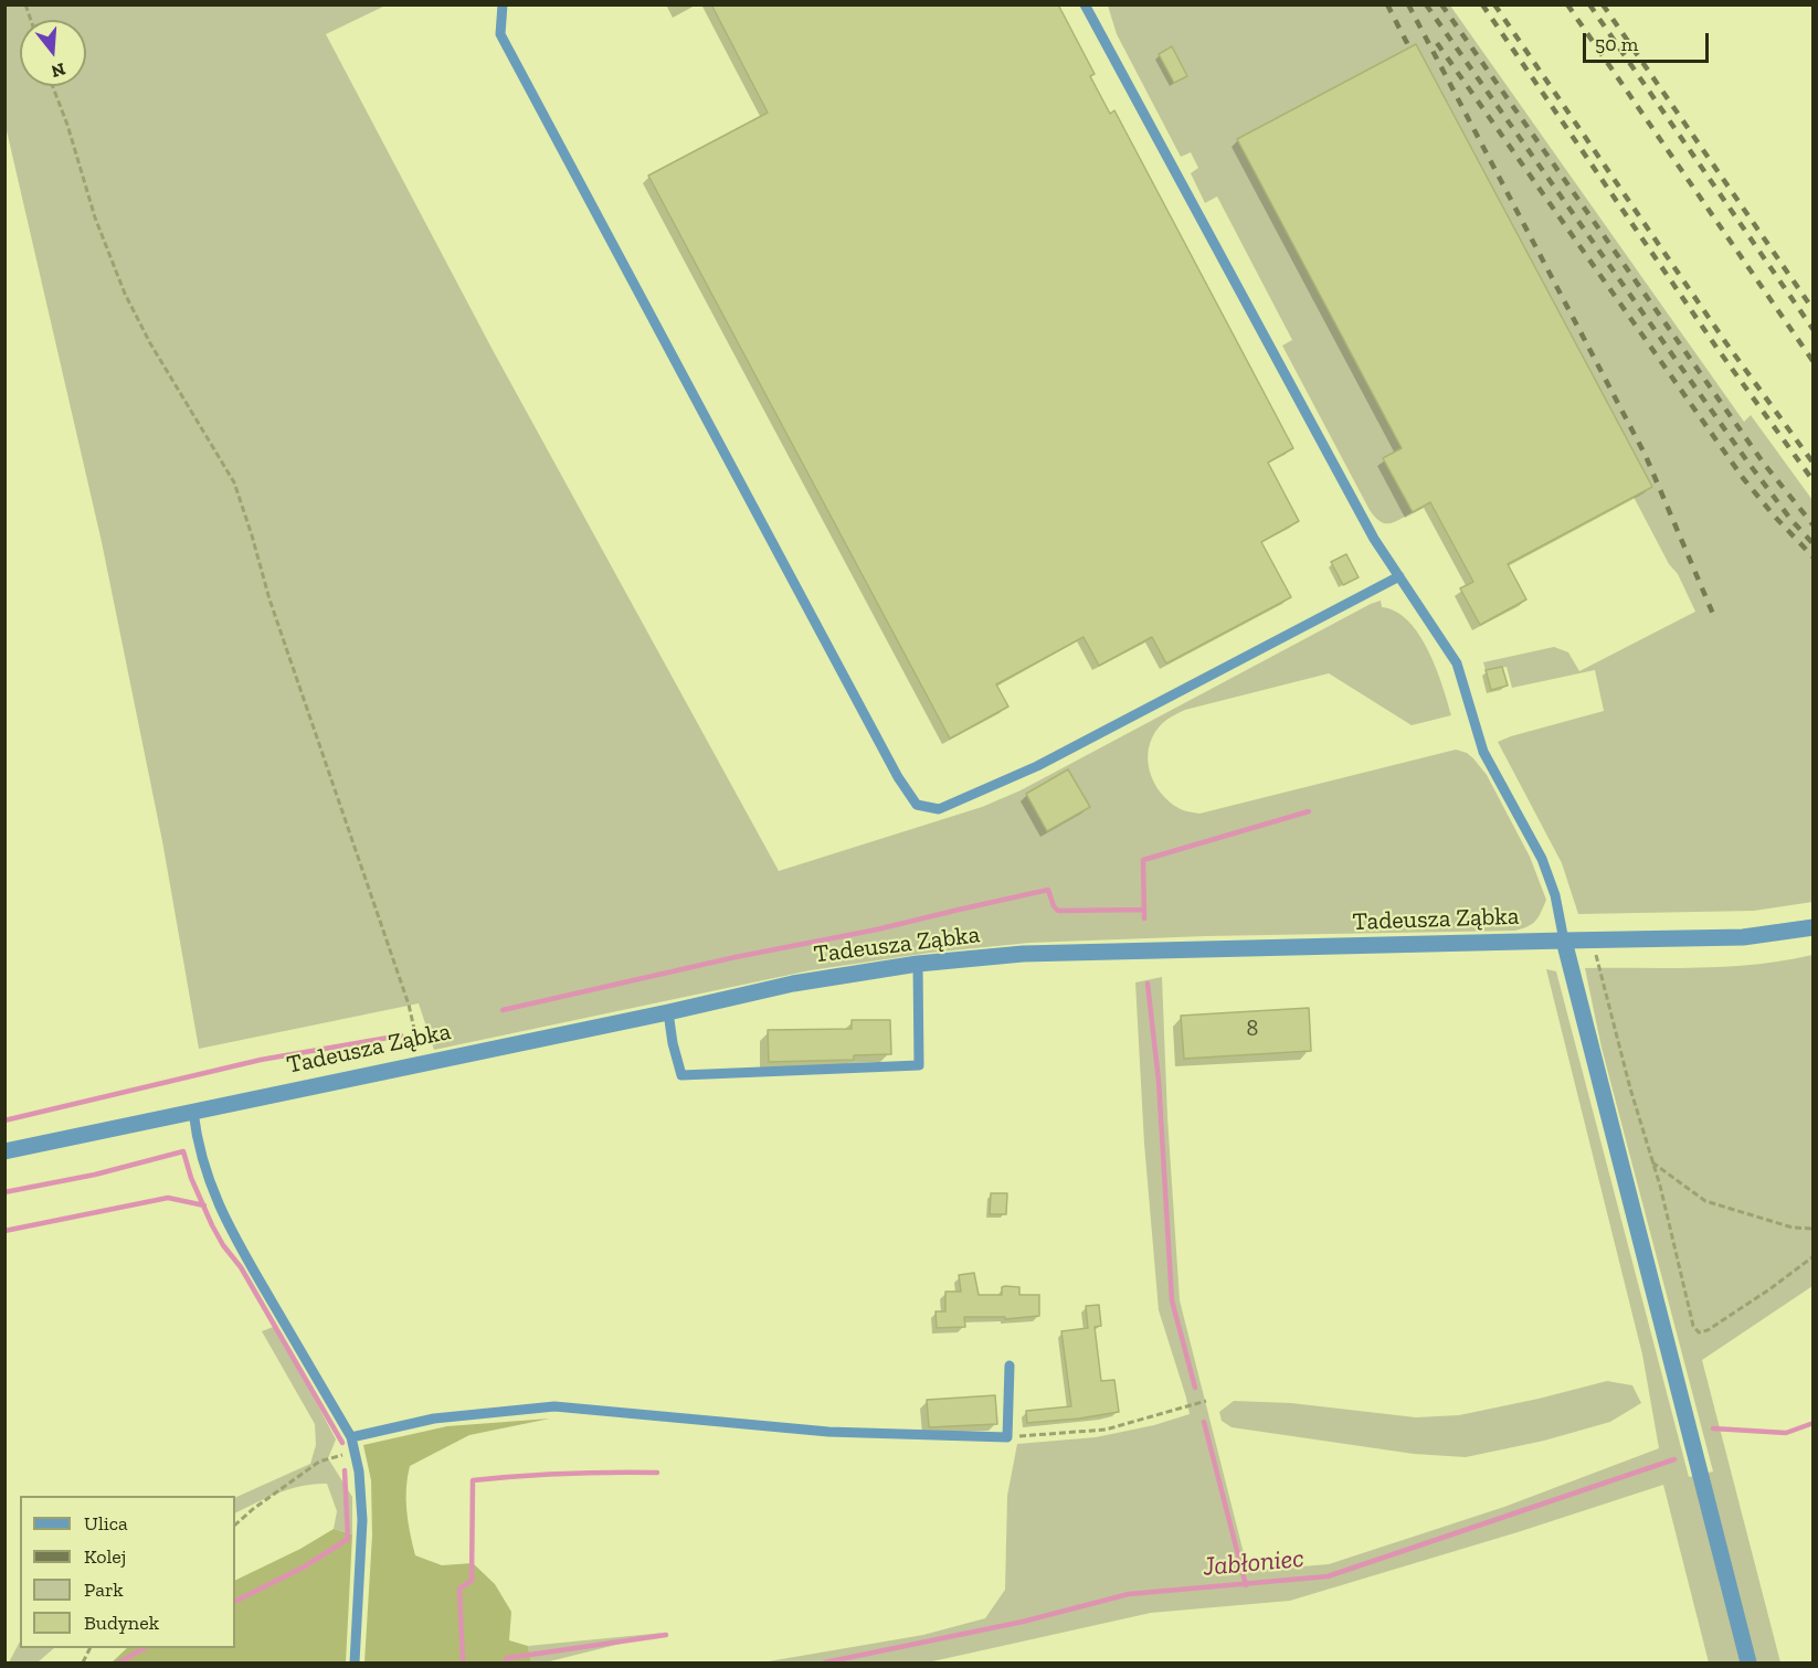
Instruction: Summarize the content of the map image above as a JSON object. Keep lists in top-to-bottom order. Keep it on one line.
{"streets":{"street":["Tadeusza Ząbka"]},"water":["Jabłoniec"],"house_numbers":["8"],"legend":["Ulica","Kolej","Park","Budynek"],"scale_bar":"50 m","north":"bottom"}
